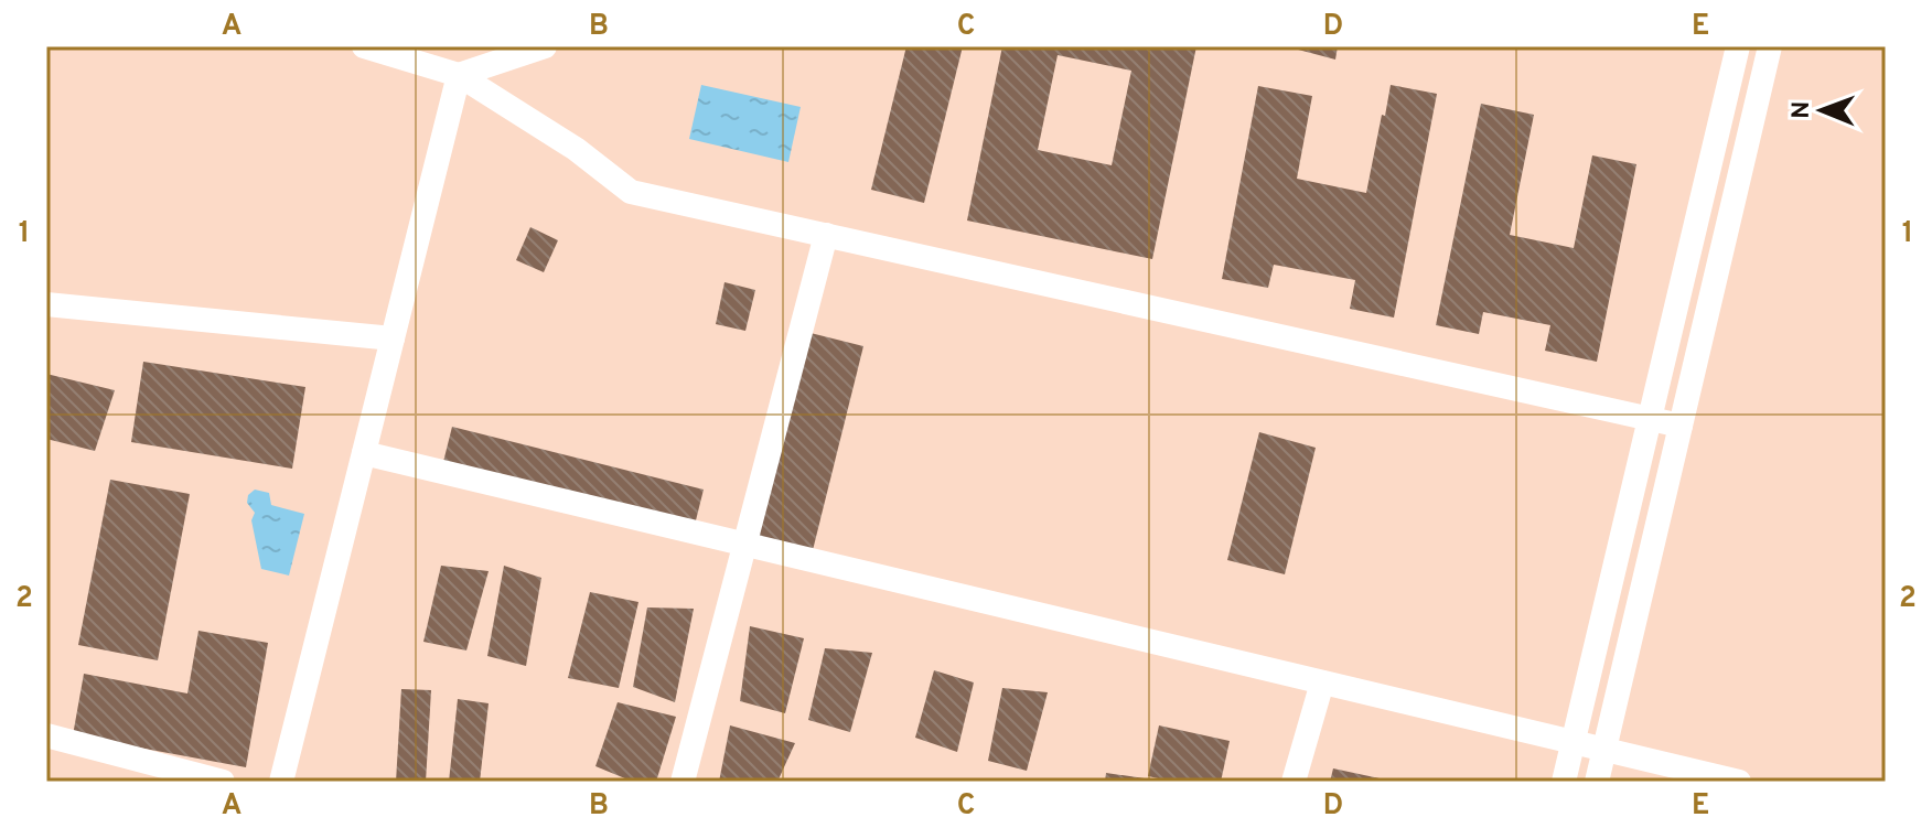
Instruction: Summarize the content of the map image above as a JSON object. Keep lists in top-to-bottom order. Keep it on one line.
{"north":"left","grid":{"columns":["A","B","C","D","E"],"rows":["1","2"]}}
